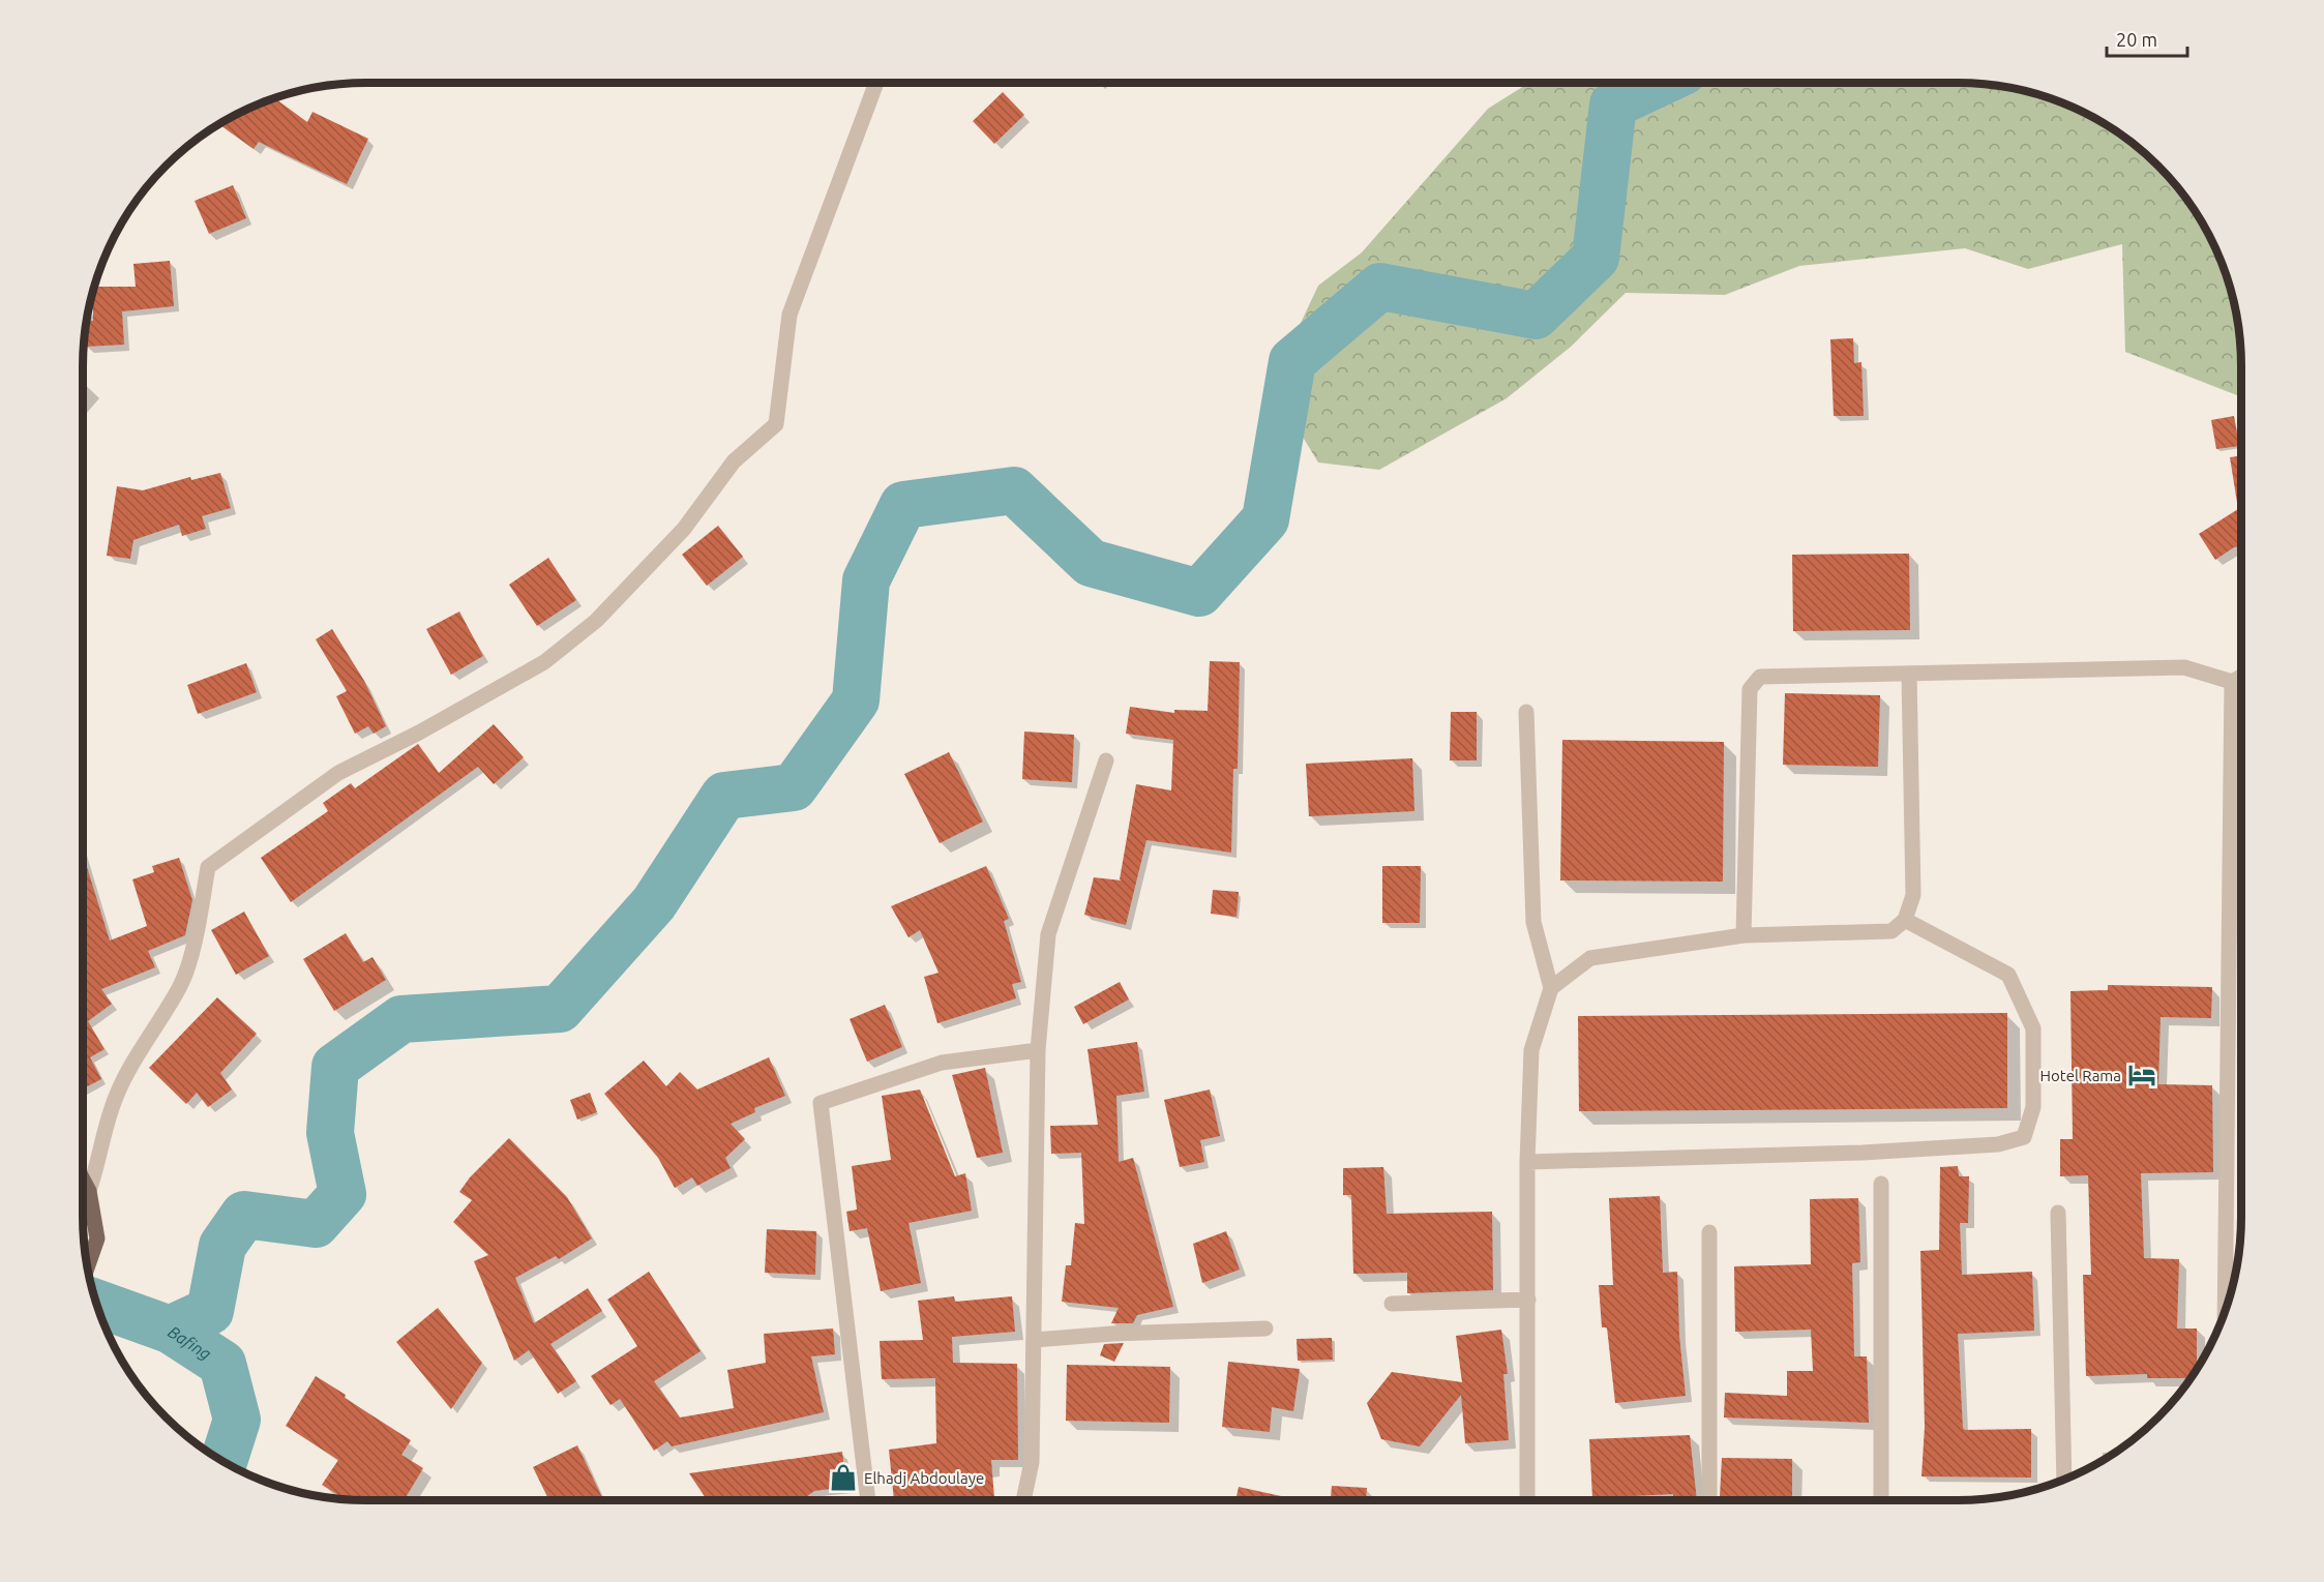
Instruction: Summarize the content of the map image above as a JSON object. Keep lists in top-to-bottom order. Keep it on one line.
{"water":["Bafing"],"places":{"hotel":["Hotel Rama"],"shop":["Elhadj Abdoulaye"]},"scale_bar":"20 m"}
